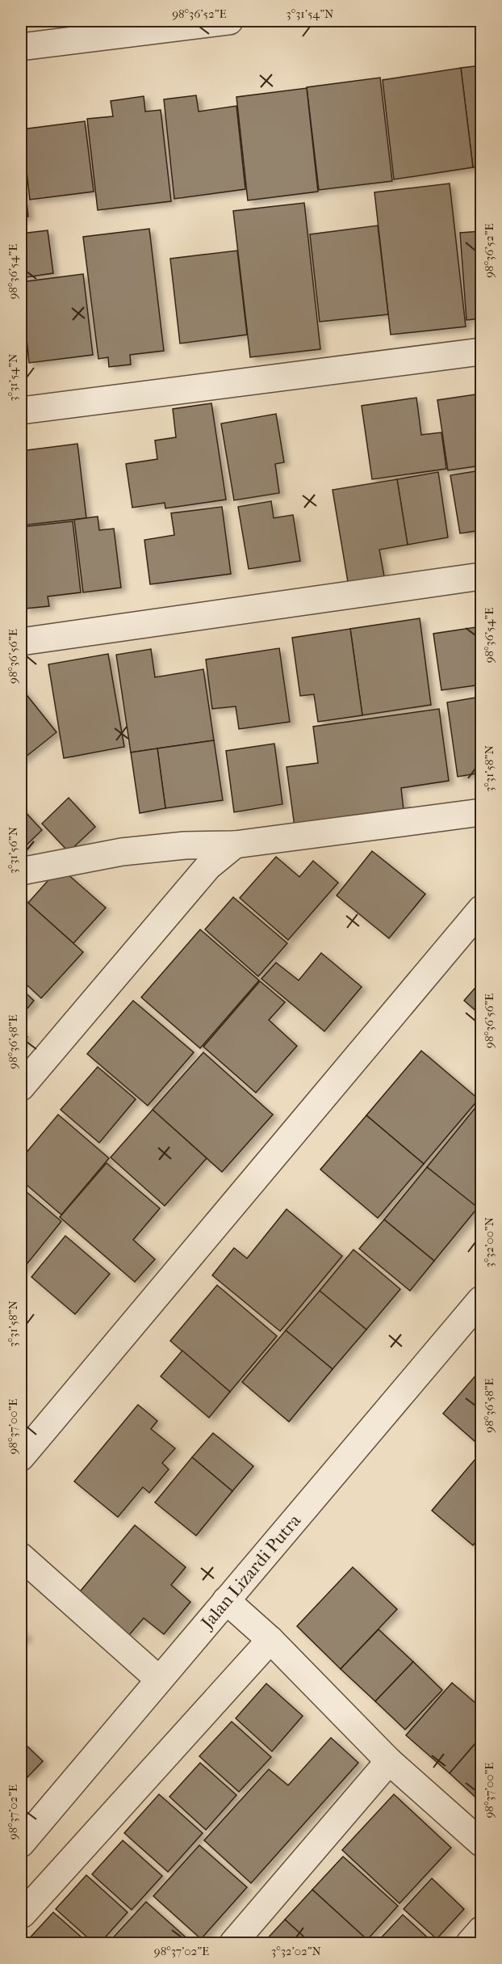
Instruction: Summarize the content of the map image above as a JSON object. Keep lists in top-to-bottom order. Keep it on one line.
{"streets":{"street":["Jalan Lizardi Putra"]},"coordinates":["98°36'52\"E","3°31'54\"N","98°36'54\"E","98°36'56\"E","3°31'58\"N","3°31'56\"N","98°36'58\"E","3°32'00\"N","98°37'00\"E","98°37'02\"E","3°32'02\"N"]}
